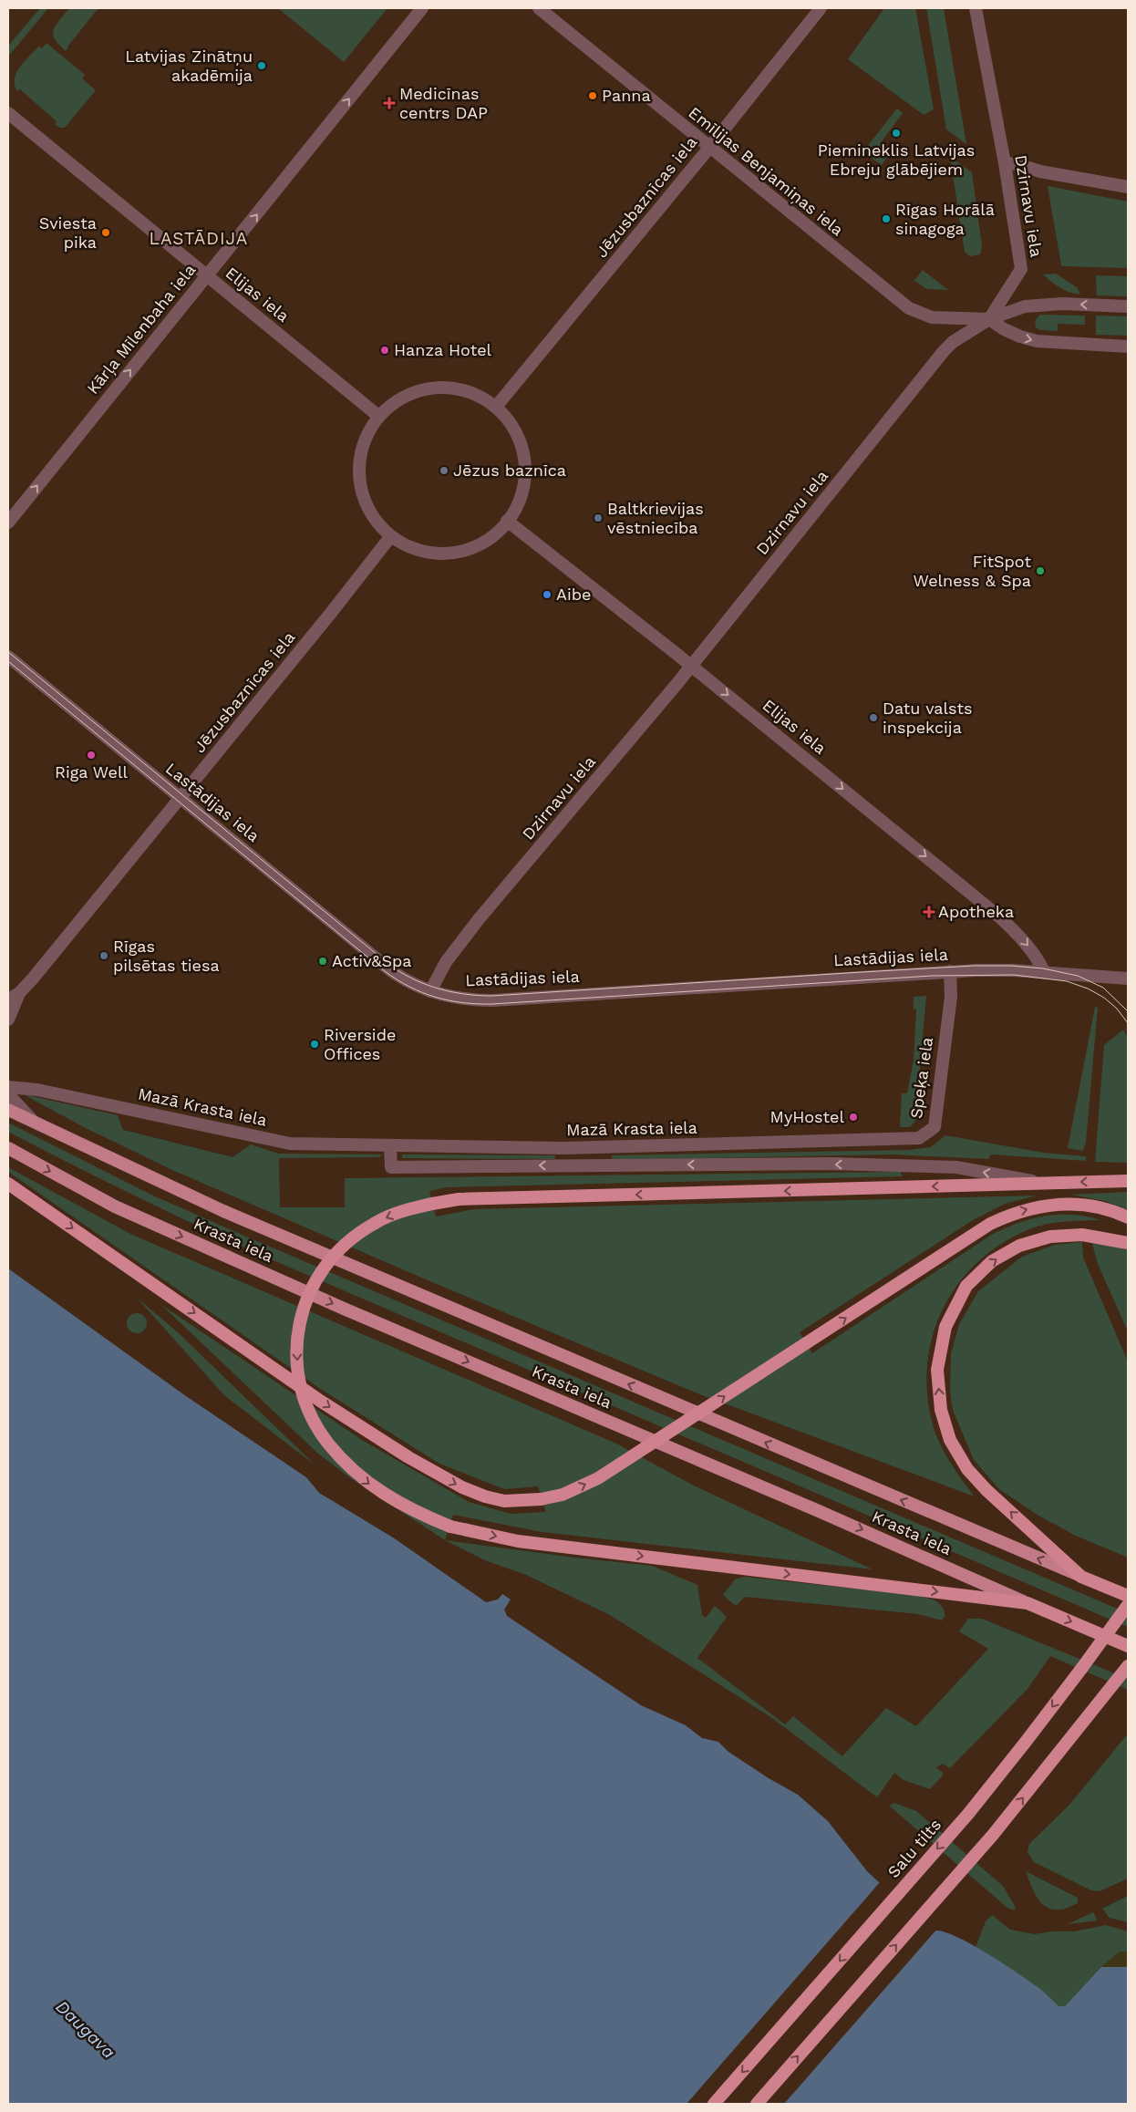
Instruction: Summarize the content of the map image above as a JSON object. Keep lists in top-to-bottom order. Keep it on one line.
{"streets":{"highway":["Krasta iela","Salu tilts"],"street":["Emīlijas Benjamiņas iela","Jēzusbaznīcas iela","Dzirnavu iela","Elijas iela","Kārļa Mīlenbaha iela","Lastādijas iela","Speķa iela","Mazā Krasta iela"]},"crossings":[["Emīlijas Benjamiņas iela","Jēzusbaznīcas iela"],["Emīlijas Benjamiņas iela","Dzirnavu iela"],["Jēzusbaznīcas iela","Lastādijas iela"],["Dzirnavu iela","Elijas iela"],["Dzirnavu iela","Lastādijas iela"],["Elijas iela","Kārļa Mīlenbaha iela"],["Elijas iela","Lastādijas iela"],["Lastādijas iela","Speķa iela"],["Speķa iela","Mazā Krasta iela"]],"one_way":["Elijas iela","Kārļa Mīlenbaha iela"],"districts":["LASTĀDIJA"],"water":["Daugava"],"places":{"other":["Latvijas Zinātņu akadēmija","Panna","Piemineklis Latvijas Ebreju glābējiem","Rīgas Horālā sinagoga","Sviesta pika","Hanza Hotel","Jēzus baznīca","Baltkrievijas vēstniecība","FitSpot Welness & Spa","Aibe","Datu valsts inspekcija","Riga Well","Rīgas pilsētas tiesa","Activ&Spa","Riverside Offices","MyHostel"],"health":["Medicīnas centrs DAP","Apotheka"]}}
